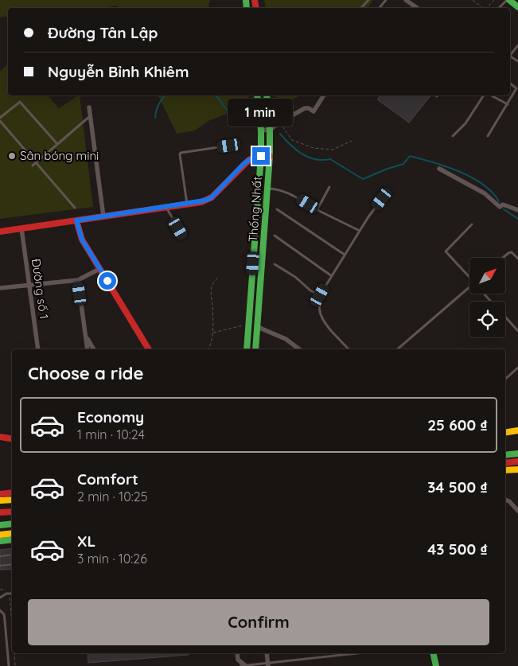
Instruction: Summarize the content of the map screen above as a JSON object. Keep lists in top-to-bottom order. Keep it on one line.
{"streets":{"main road":["Thống Nhất"],"street":["Đường số 1"]},"places":["Sân bóng mini"],"north":"top right","page":{"banner":["Đường Tân Lập","Nguyễn Bỉnh Khiêm"],"bubble":"1 min","heading":"Choose a ride","list":[{"name":"Economy","note":"1 min · 10:24","value":"25 600 ₫"},{"name":"Comfort","note":"2 min · 10:25","value":"34 500 ₫"},{"name":"XL","note":"3 min · 10:26","value":"43 500 ₫"}],"buttons":"Confirm"}}
